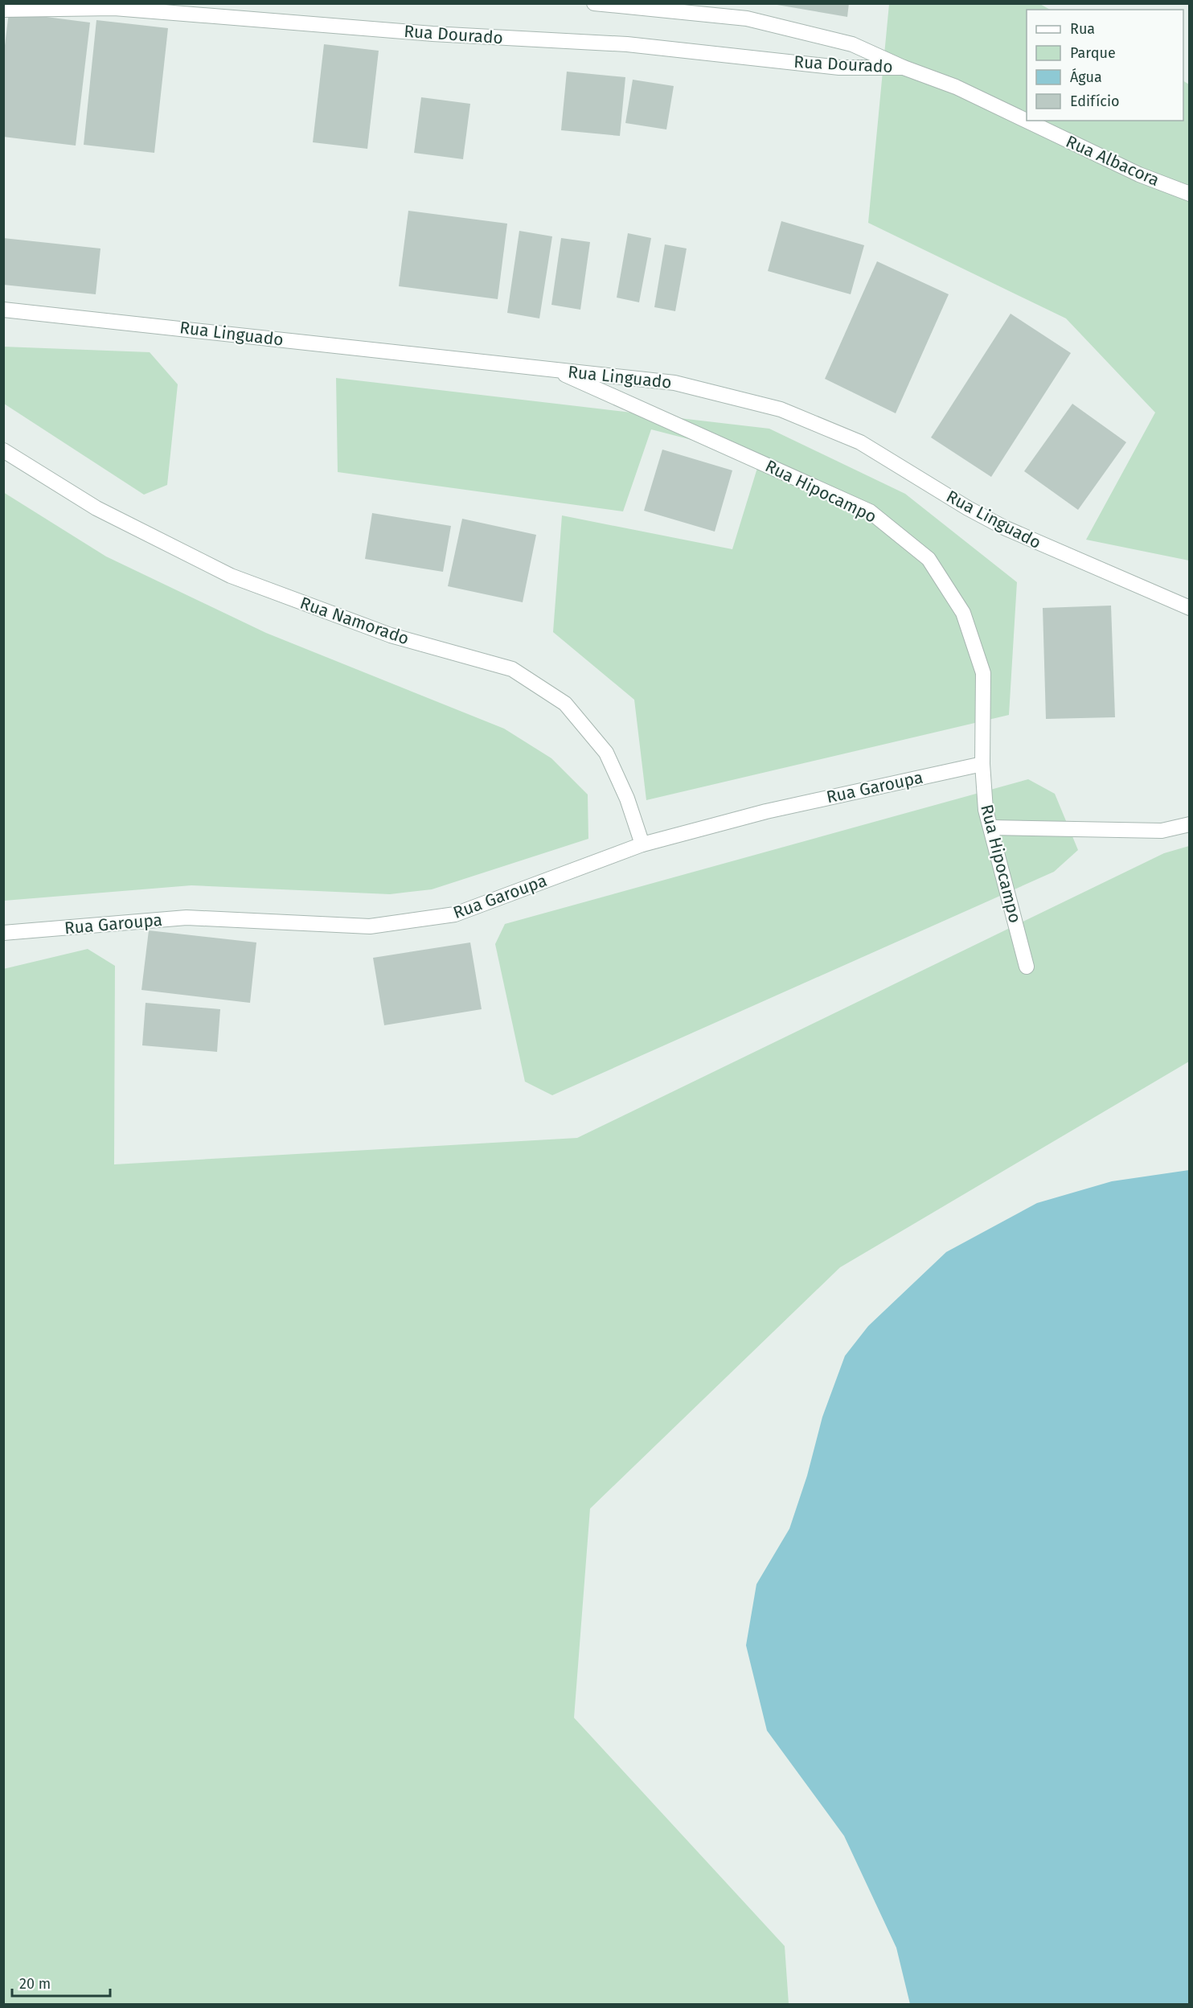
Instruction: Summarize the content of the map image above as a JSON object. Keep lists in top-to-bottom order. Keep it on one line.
{"streets":{"street":["Rua Dourado","Rua Albacora","Rua Linguado","Rua Hipocampo","Rua Namorado","Rua Garoupa"]},"crossings":[["Rua Dourado","Rua Albacora"],["Rua Linguado","Rua Hipocampo"],["Rua Hipocampo","Rua Garoupa"],["Rua Namorado","Rua Garoupa"]],"legend":["Rua","Parque","Água","Edifício"],"scale_bar":"20 m"}
